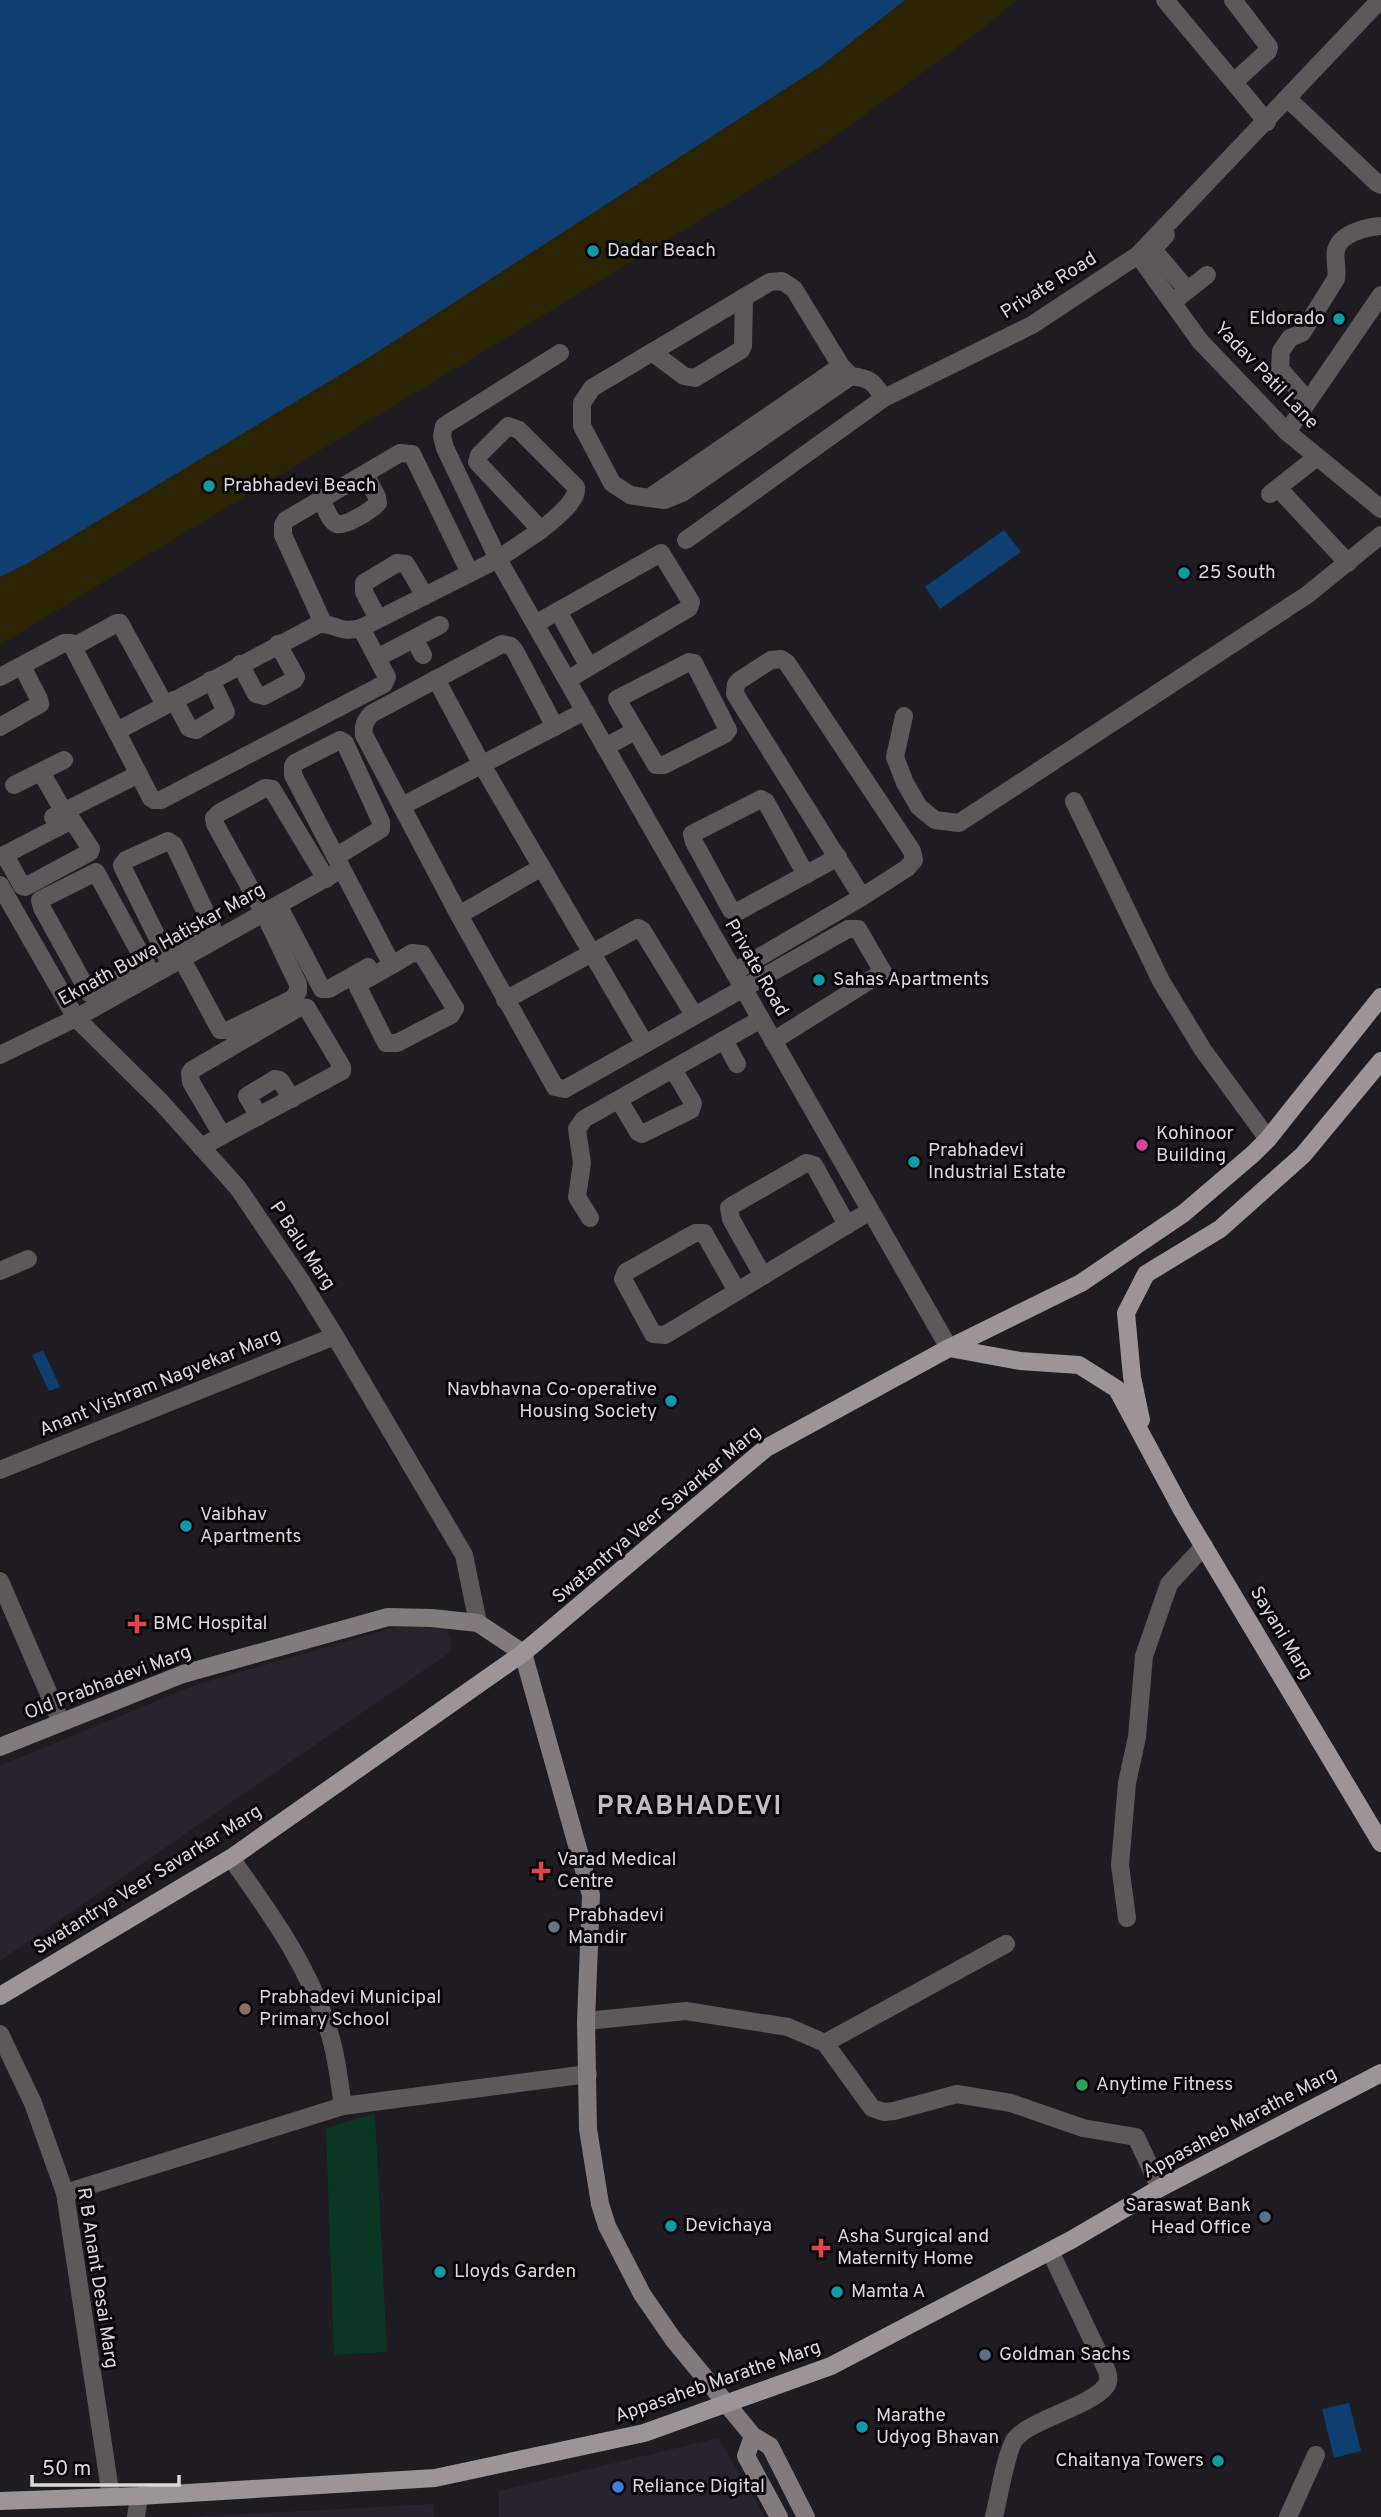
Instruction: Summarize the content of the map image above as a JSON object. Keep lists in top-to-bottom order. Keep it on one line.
{"streets":{"main road":["Swatantrya Veer Savarkar Marg","Sayani Marg","Appasaheb Marathe Marg"],"street":["Private Road","Yadav Patil Lane","Eknath Buwa Hatiskar Marg","P Balu Marg","Anant Vishram Nagvekar Marg","Old Prabhadevi Marg","R B Anant Desai Marg"]},"crossings":[["Private Road","Yadav Patil Lane"],["Private Road","Swatantrya Veer Savarkar Marg"],["Private Road","Sayani Marg"],["Eknath Buwa Hatiskar Marg","P Balu Marg"],["P Balu Marg","Anant Vishram Nagvekar Marg"],["P Balu Marg","Old Prabhadevi Marg"],["Swatantrya Veer Savarkar Marg","Sayani Marg"],["Appasaheb Marathe Marg","R B Anant Desai Marg"]],"districts":["PRABHADEVI"],"places":{"other":["Dadar Beach","Eldorado","Prabhadevi Beach","25 South","Sahas Apartments","Kohinoor Building","Prabhadevi Industrial Estate","Navbhavna Co-operative Housing Society","Vaibhav Apartments","Prabhadevi Mandir","Prabhadevi Municipal Primary School","Anytime Fitness","Saraswat Bank Head Office","Devichaya","Lloyds Garden","Mamta A","Goldman Sachs","Marathe Udyog Bhavan","Chaitanya Towers","Reliance Digital"],"health":["BMC Hospital","Varad Medical Centre","Asha Surgical and Maternity Home"]},"scale_bar":"50 m"}
